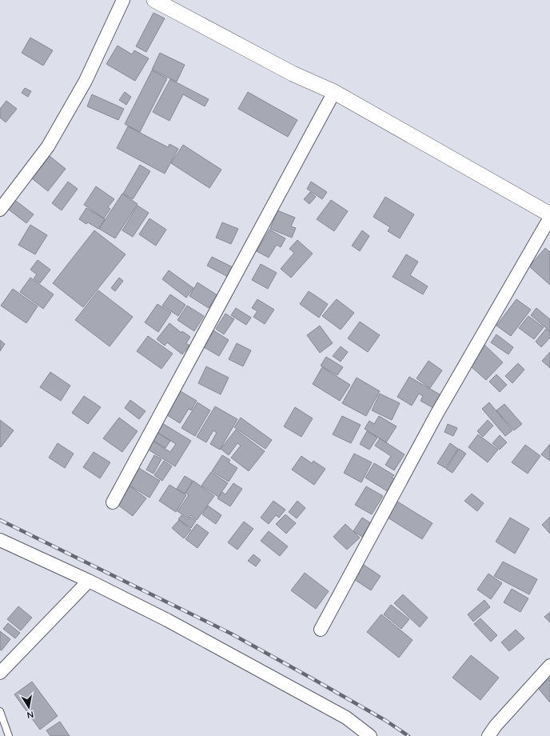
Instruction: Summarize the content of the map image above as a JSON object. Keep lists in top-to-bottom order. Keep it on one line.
{"north":"bottom"}
